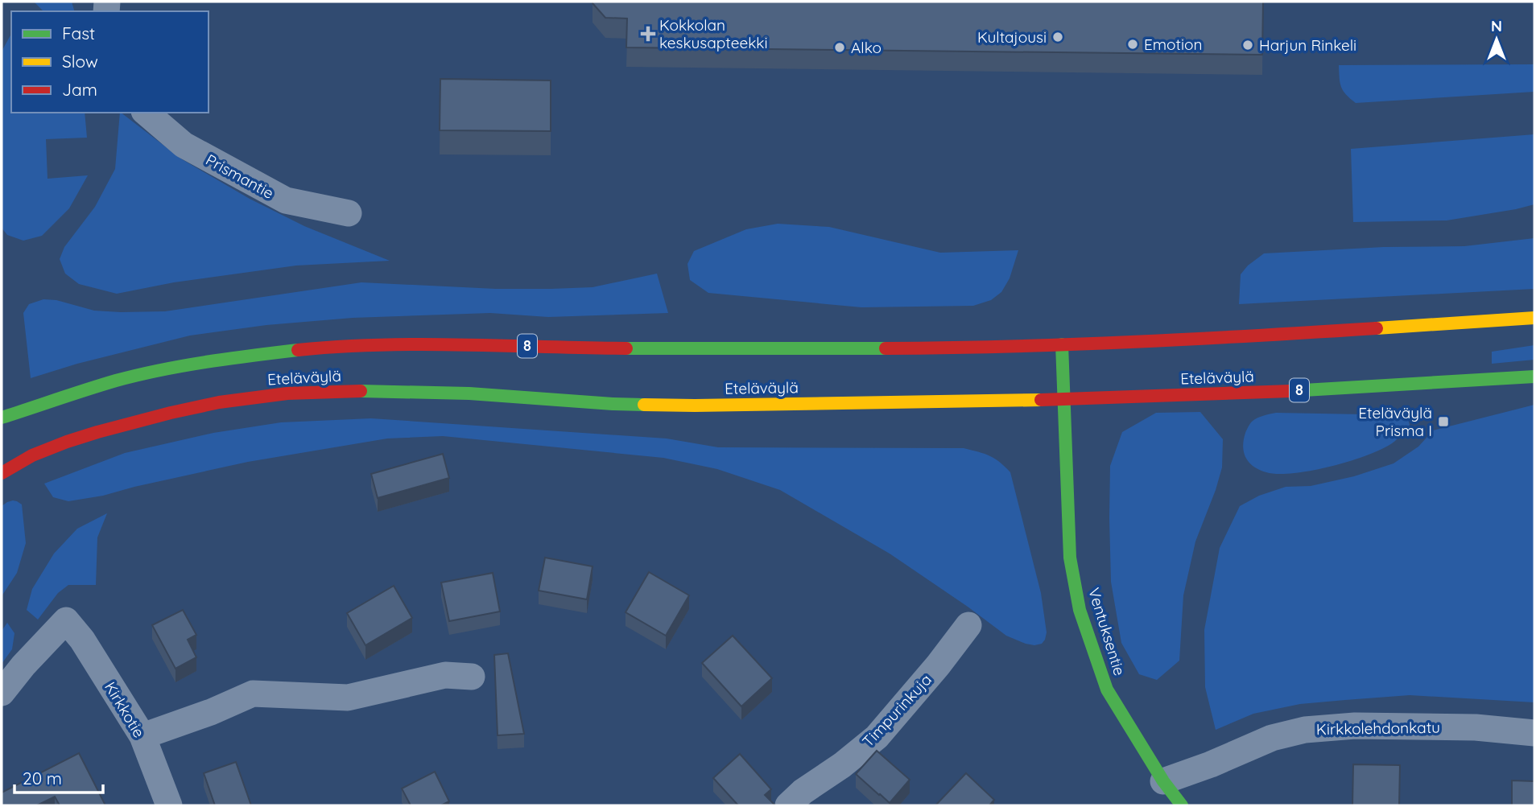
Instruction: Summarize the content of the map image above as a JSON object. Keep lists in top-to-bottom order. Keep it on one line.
{"streets":{"main road":["8","Eteläväylä","Ventuksentie"],"street":["Prismantie","Kirkkotie","Timpurinkuja","Kirkkolehdonkatu"]},"crossings":[["Eteläväylä","Ventuksentie"],["Ventuksentie","Kirkkolehdonkatu"]],"places":{"health":["Kokkolan keskusapteekki"],"other":["Kultajousi","Emotion","Harjun Rinkeli","Alko"],"transit":["Eteläväylä Prisma I"]},"legend":["Fast","Slow","Jam"],"scale_bar":"20 m","north":"top"}
